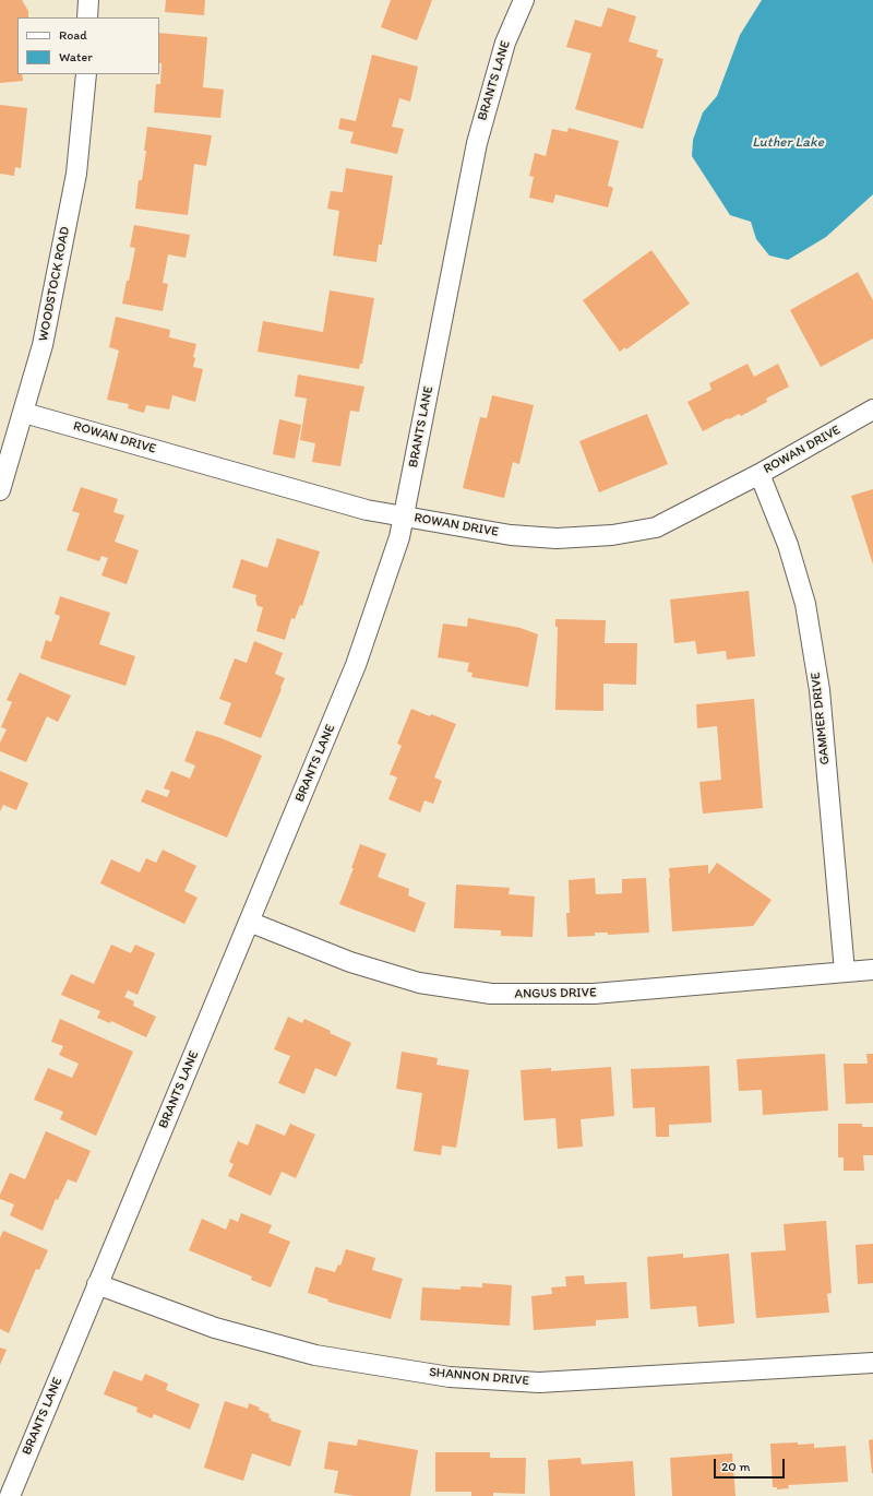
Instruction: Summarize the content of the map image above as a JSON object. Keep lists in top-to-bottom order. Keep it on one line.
{"streets":{"street":["BRANTS LANE","WOODSTOCK ROAD","ROWAN DRIVE","GAMMER DRIVE","ANGUS DRIVE","SHANNON DRIVE"]},"crossings":[["BRANTS LANE","ROWAN DRIVE"],["BRANTS LANE","ANGUS DRIVE"],["BRANTS LANE","SHANNON DRIVE"],["WOODSTOCK ROAD","ROWAN DRIVE"],["ROWAN DRIVE","GAMMER DRIVE"],["GAMMER DRIVE","ANGUS DRIVE"]],"water":["Luther Lake"],"legend":["Road","Water"],"scale_bar":"20 m"}
